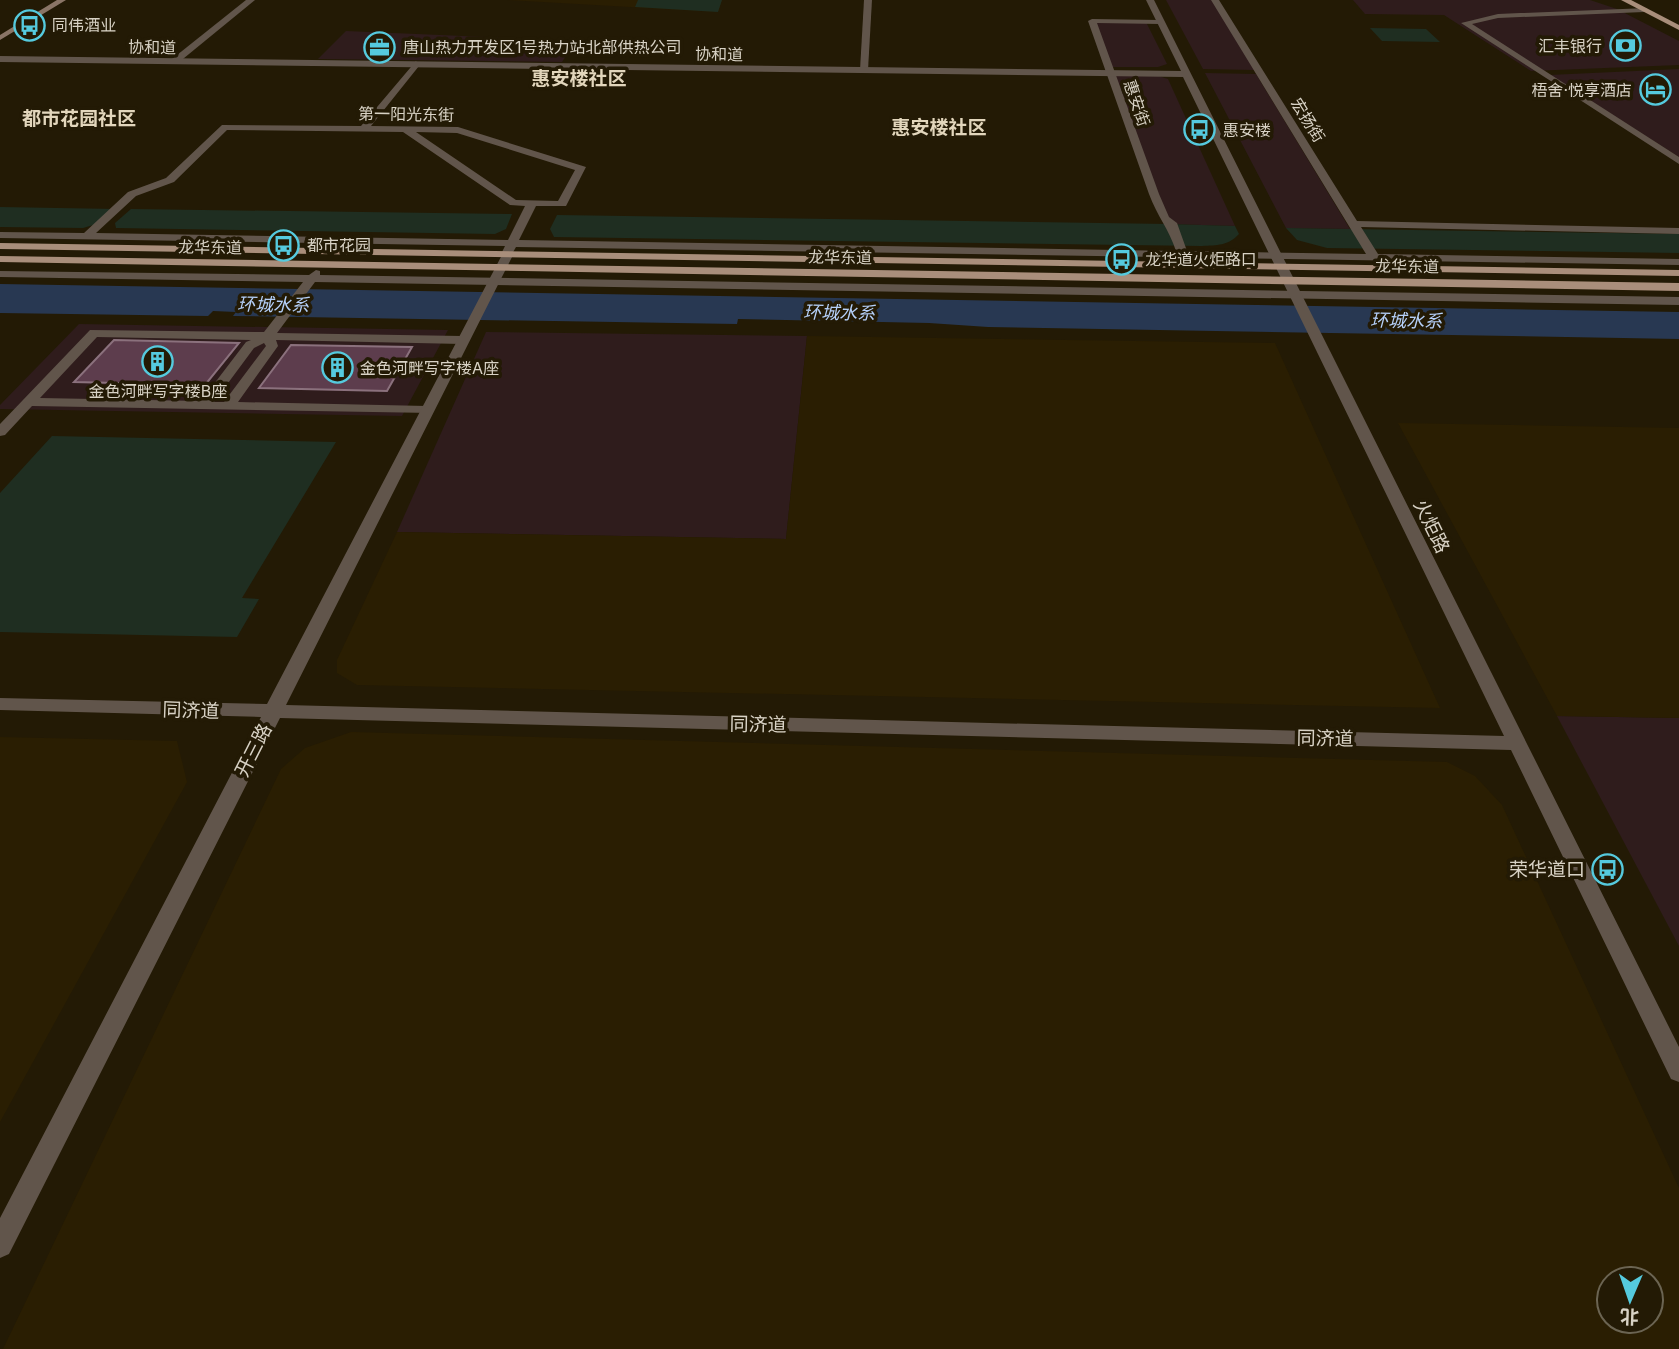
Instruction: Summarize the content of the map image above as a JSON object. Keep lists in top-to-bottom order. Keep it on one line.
{"streets":{"main road":["龙华东道"],"street":["协和道","惠安街","第一阳光东街","宏扬街","火炬路","同济道","开三路"]},"crossings":[["协和道","惠安街"],["协和道","火炬路"],["惠安街","火炬路"],["第一阳光东街","开三路"],["龙华东道","火炬路"],["龙华东道","开三路"],["火炬路","同济道"],["同济道","开三路"]],"districts":["惠安楼社区","都市花园社区","惠安楼社区"],"water":["环城水系"],"places":{"bus stop":["同伟酒业","惠安楼","都市花园","龙华道火炬路口","荣华道口"],"bank":["汇丰银行"],"office":["唐山热力开发区1号热力站北部供热公司"],"hotel":["梧舍·悦享酒店"],"building":["金色河畔写字楼B座","金色河畔写字楼A座"]},"north":"bottom"}
